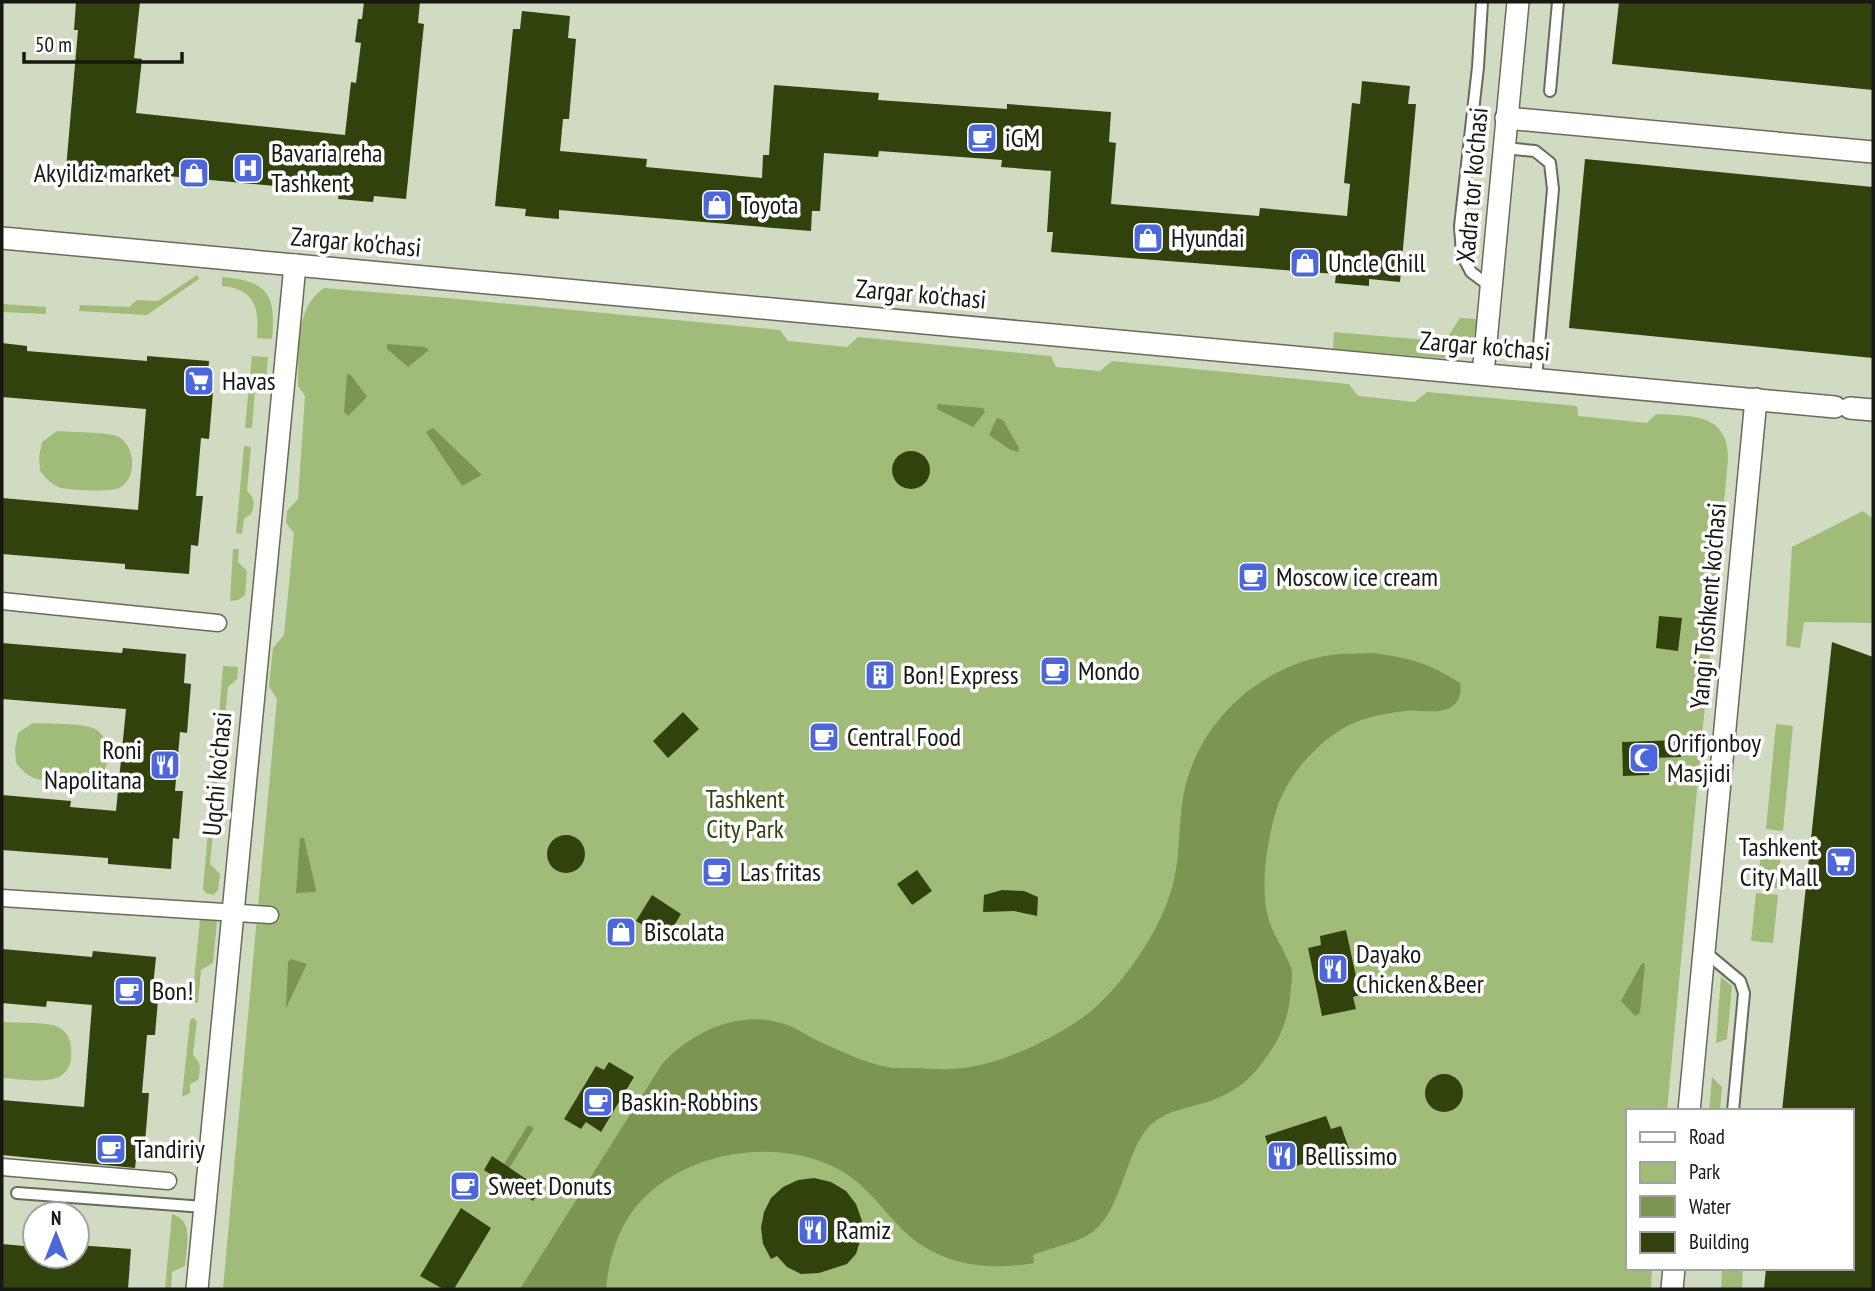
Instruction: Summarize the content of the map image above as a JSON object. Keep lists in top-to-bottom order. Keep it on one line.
{"streets":{"street":["Xadra tor ko'chasi","Zargar ko'chasi","Yangi Toshkent ko'chasi","Uqchi ko'chasi"]},"crossings":[["Xadra tor ko'chasi","Zargar ko'chasi"],["Zargar ko'chasi","Yangi Toshkent ko'chasi"],["Zargar ko'chasi","Uqchi ko'chasi"]],"parks":["Tashkent City Park"],"places":{"cafe":["iGM","Moscow ice cream","Mondo","Central Food","Las fritas","Bon!","Baskin-Robbins","Tandiriy","Sweet Donuts"],"hospital":["Bavaria reha Tashkent"],"shop":["Akyildiz market","Toyota","Hyundai","Uncle Chill","Biscolata"],"supermarket":["Havas","Tashkent City Mall"],"building":["Bon! Express"],"mosque":["Orifjonboy Masjidi"],"restaurant":["Roni Napolitana","Dayako Chicken&Beer","Bellissimo","Ramiz"]},"legend":["Road","Park","Water","Building"],"scale_bar":"50 m","north":"top"}
